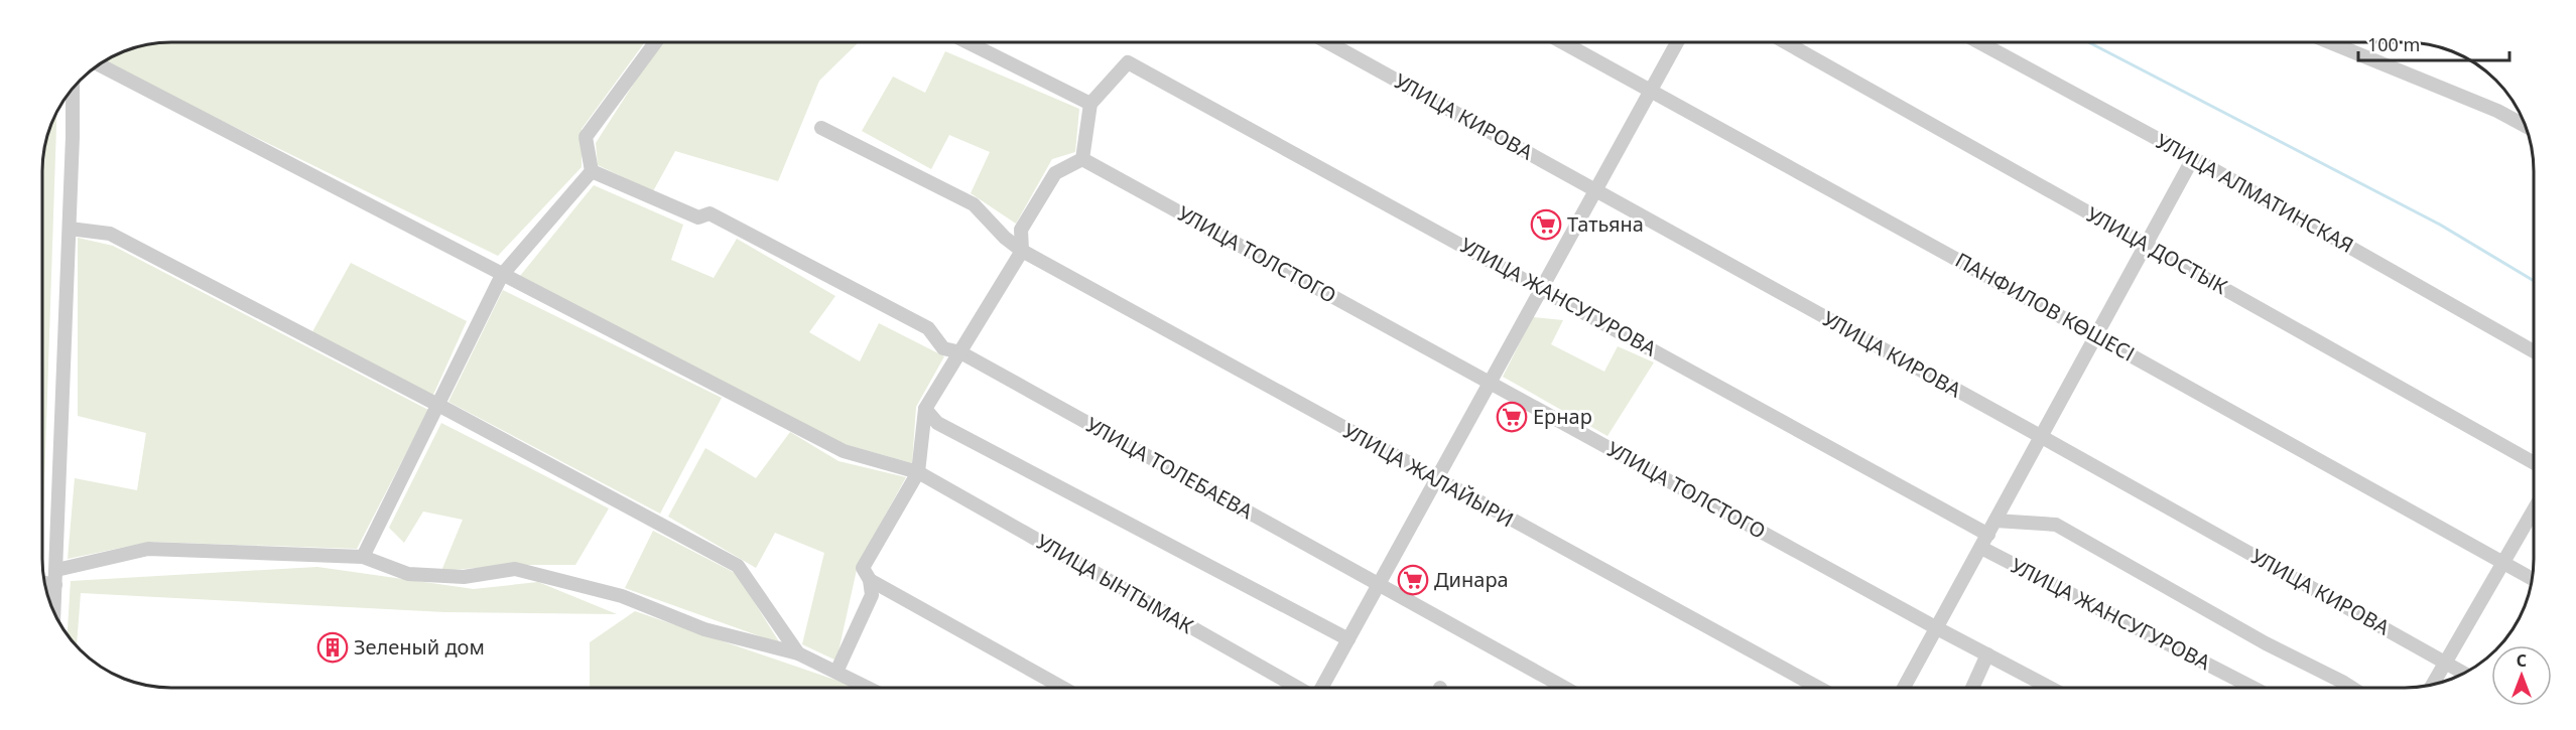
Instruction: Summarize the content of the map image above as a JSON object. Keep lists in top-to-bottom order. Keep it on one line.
{"streets":{"street":["УЛИЦА КИРОВА","УЛИЦА АЛМАТИНСКАЯ","УЛИЦА ДОСТЫК","УЛИЦА ТОЛСТОГО","УЛИЦА ЖАНСУГУРОВА","ПАНФИЛОВ КӨШЕСІ","УЛИЦА ТОЛЕБАЕВА","УЛИЦА ЖАЛАЙЫРИ","УЛИЦА ЫНТЫМАК"]},"places":{"supermarket":["Татьяна","Ернар","Динара"],"building":["Зеленый дом"]},"scale_bar":"100 m","north":"top"}
